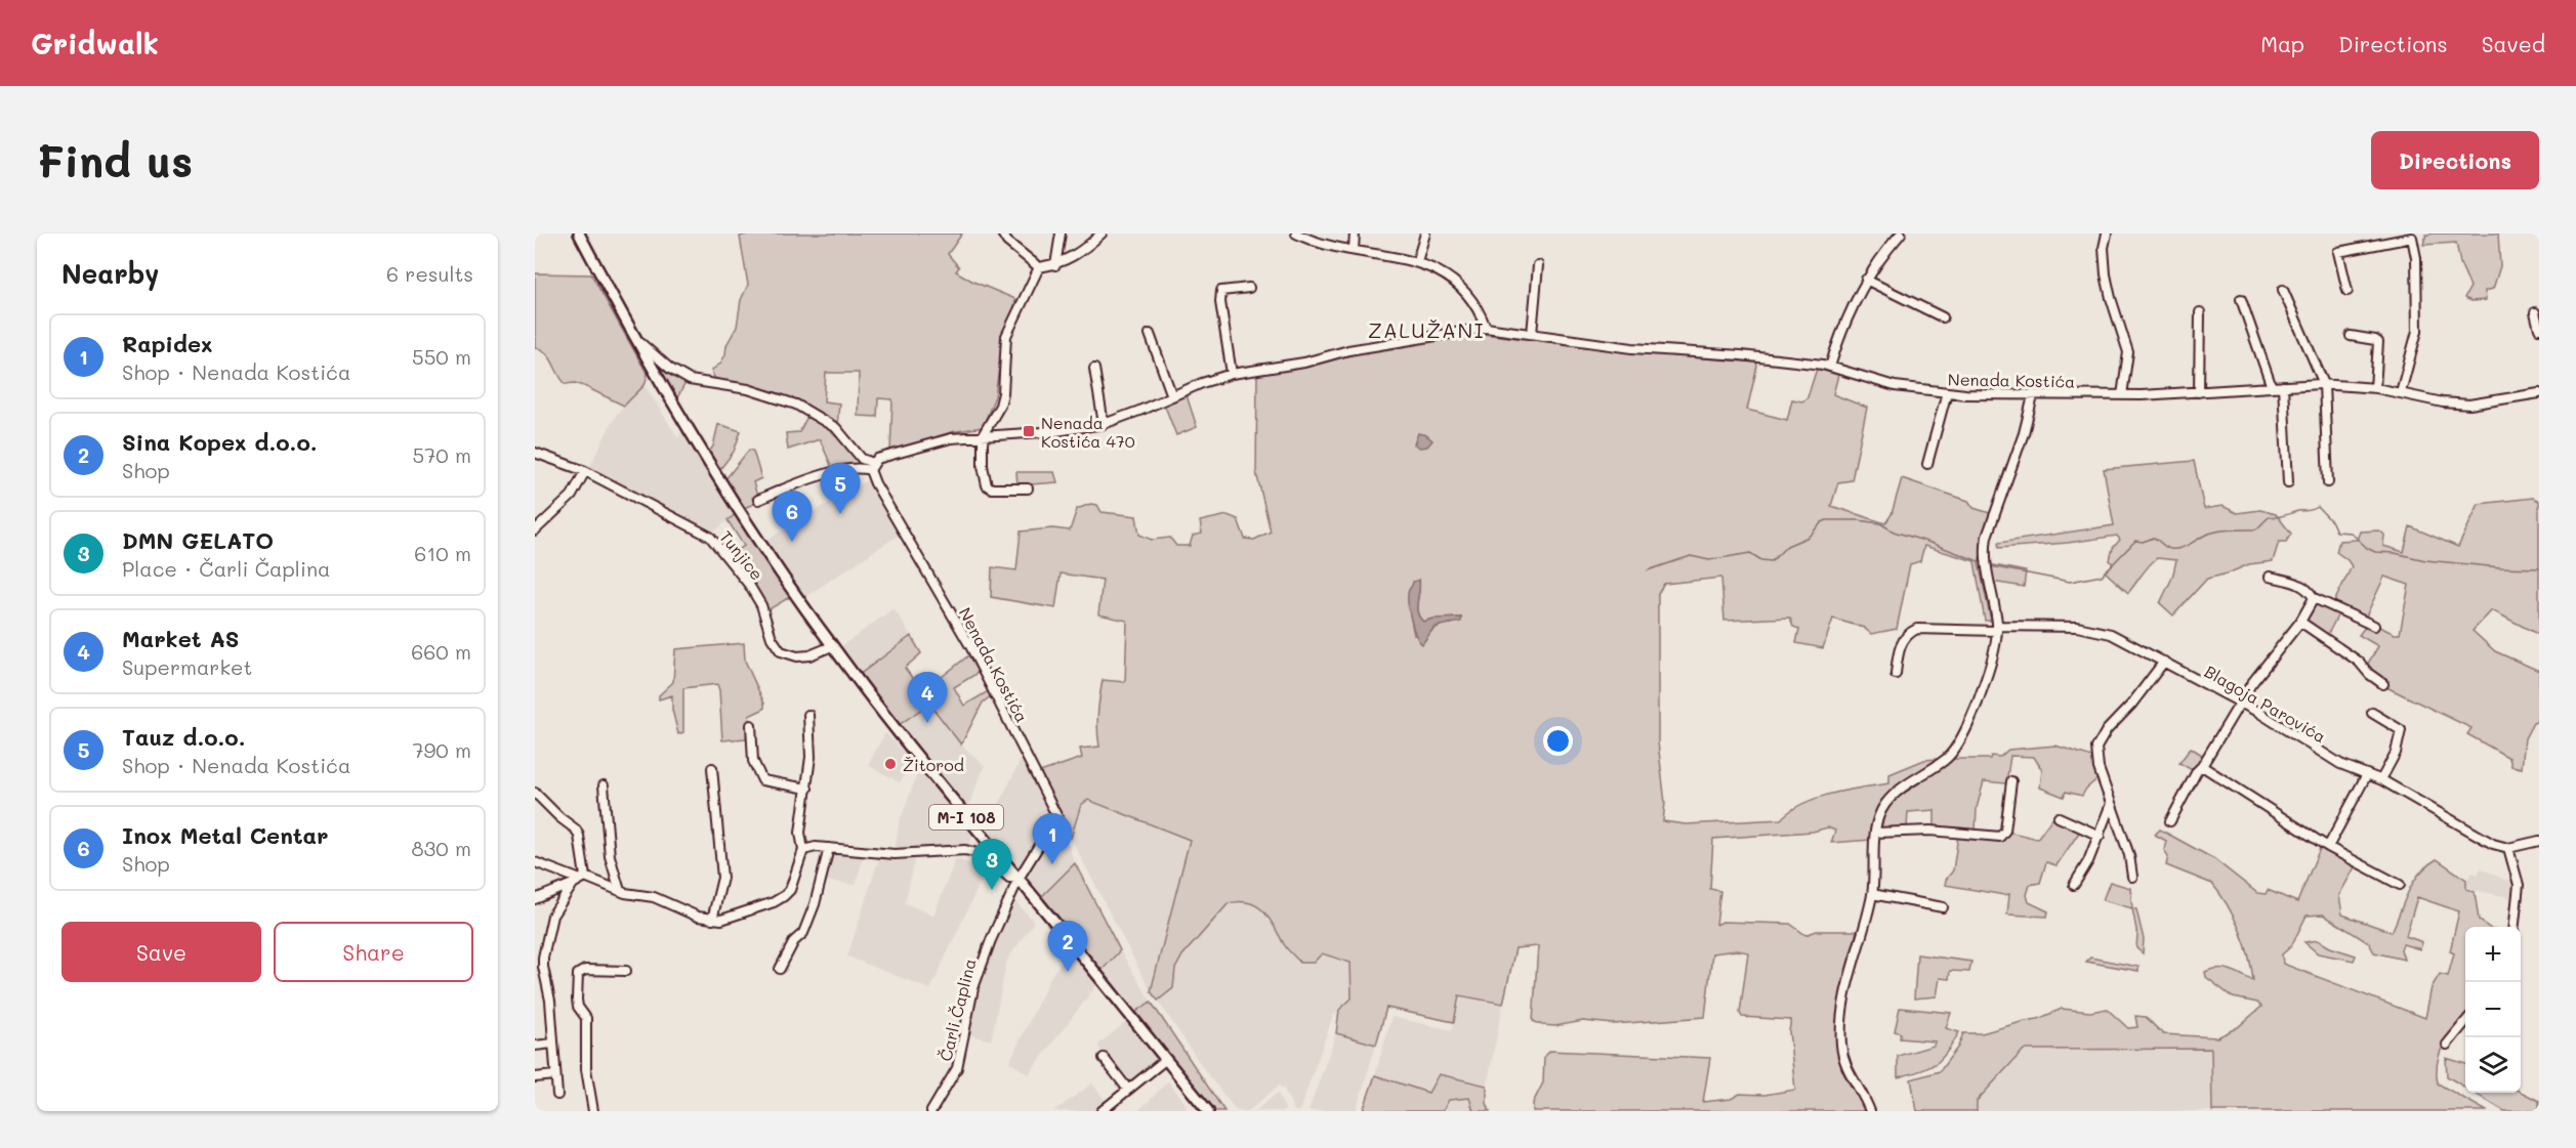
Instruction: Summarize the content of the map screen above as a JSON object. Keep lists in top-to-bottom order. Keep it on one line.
{"streets":{"main road":["M-I 108"],"street":["Nenada Kostića","Tunjice","Blagoja Parovića","Čarli Čaplina"]},"crossings":[["Nenada Kostića","M-I 108"],["Nenada Kostića","Čarli Čaplina"],["Tunjice","M-I 108"],["M-I 108","Čarli Čaplina"]],"districts":["ZALUŽANI"],"places":{"transit":["Nenada Kostića 470"],"other":["Žitorod"]},"page":{"header":"Gridwalk","nav":["Map","Directions","Saved"],"buttons":["Directions",["Save","Share"]],"title":"Find us","heading":["Nearby","6 results"],"list":[{"mark":"1","name":"Rapidex","note":"Shop · Nenada Kostića","value":"550 m"},{"mark":"2","name":"Sina Kopex d.o.o.","note":"Shop","value":"570 m"},{"mark":"3","name":"DMN GELATO","note":"Place · Čarli Čaplina","value":"610 m"},{"mark":"4","name":"Market AS","note":"Supermarket","value":"660 m"},{"mark":"5","name":"Tauz d.o.o.","note":"Shop · Nenada Kostića","value":"790 m"},{"mark":"6","name":"Inox Metal Centar","note":"Shop","value":"830 m"}],"pins":["5","6","4","1","3","2"],"map_buttons":["+","−"]}}
